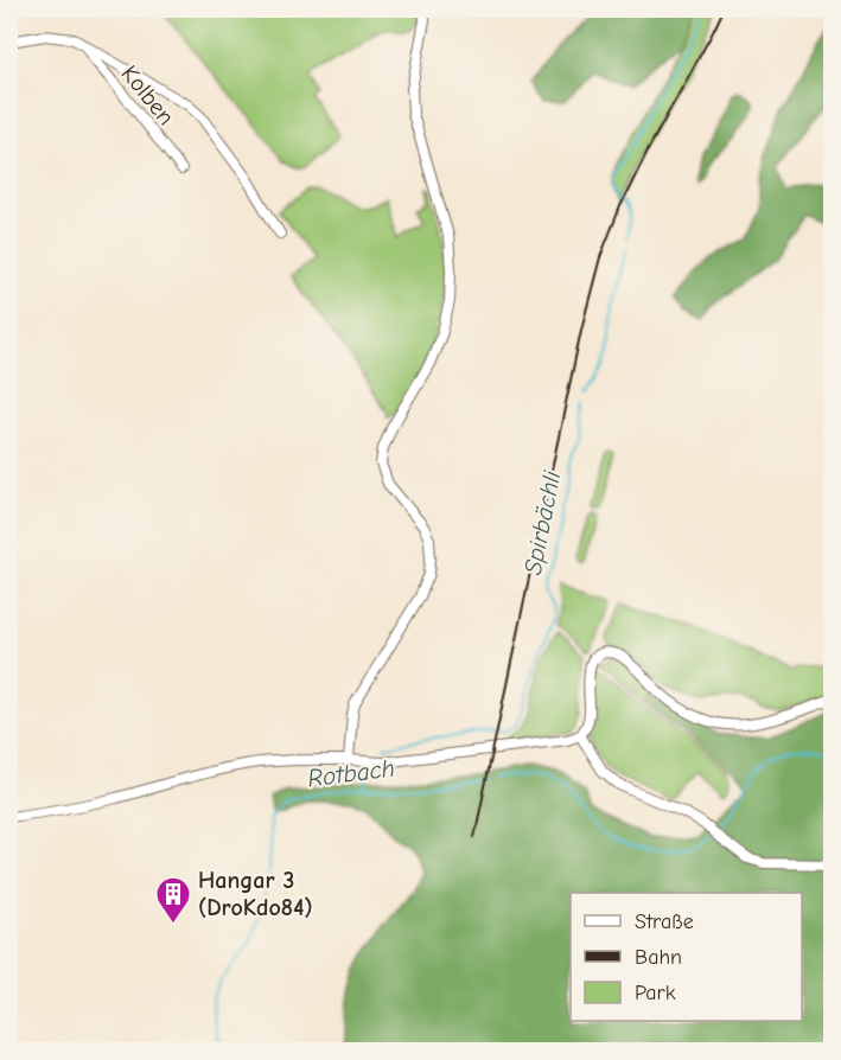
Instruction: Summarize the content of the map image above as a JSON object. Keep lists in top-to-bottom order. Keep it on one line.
{"streets":{"street":["Kolben"]},"water":["Spirbächli","Rotbach"],"places":{"building":["Hangar 3 (DroKdo84)"]},"legend":["Straße","Bahn","Park"]}
